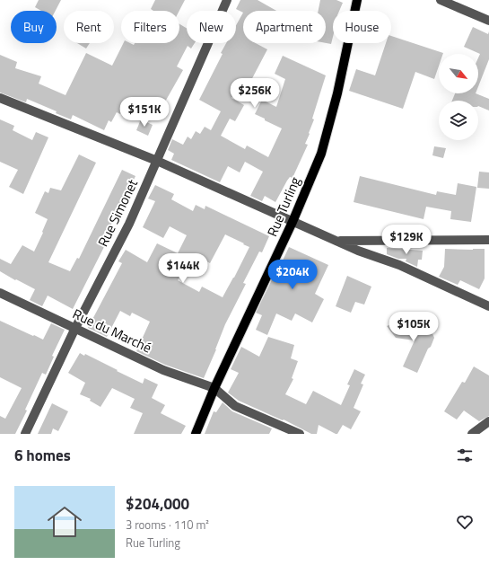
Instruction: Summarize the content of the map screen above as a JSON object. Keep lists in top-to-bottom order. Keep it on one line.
{"streets":{"main road":["Rue Turling"],"street":["Rue Simonet","Rue du Marché"]},"crossings":[["Rue Turling","Rue du Marché"],["Rue Simonet","Rue du Marché"]],"north":"bottom right","page":{"chip":["Buy","Rent","Filters","New","Apartment","House"],"price":["$256K","$151K","$129K","$144K","$204K","$105K"],"heading":"6 homes","list":[{"name":"$204,000","note":"3 rooms · 110 m² · Rue Turling"}]}}
